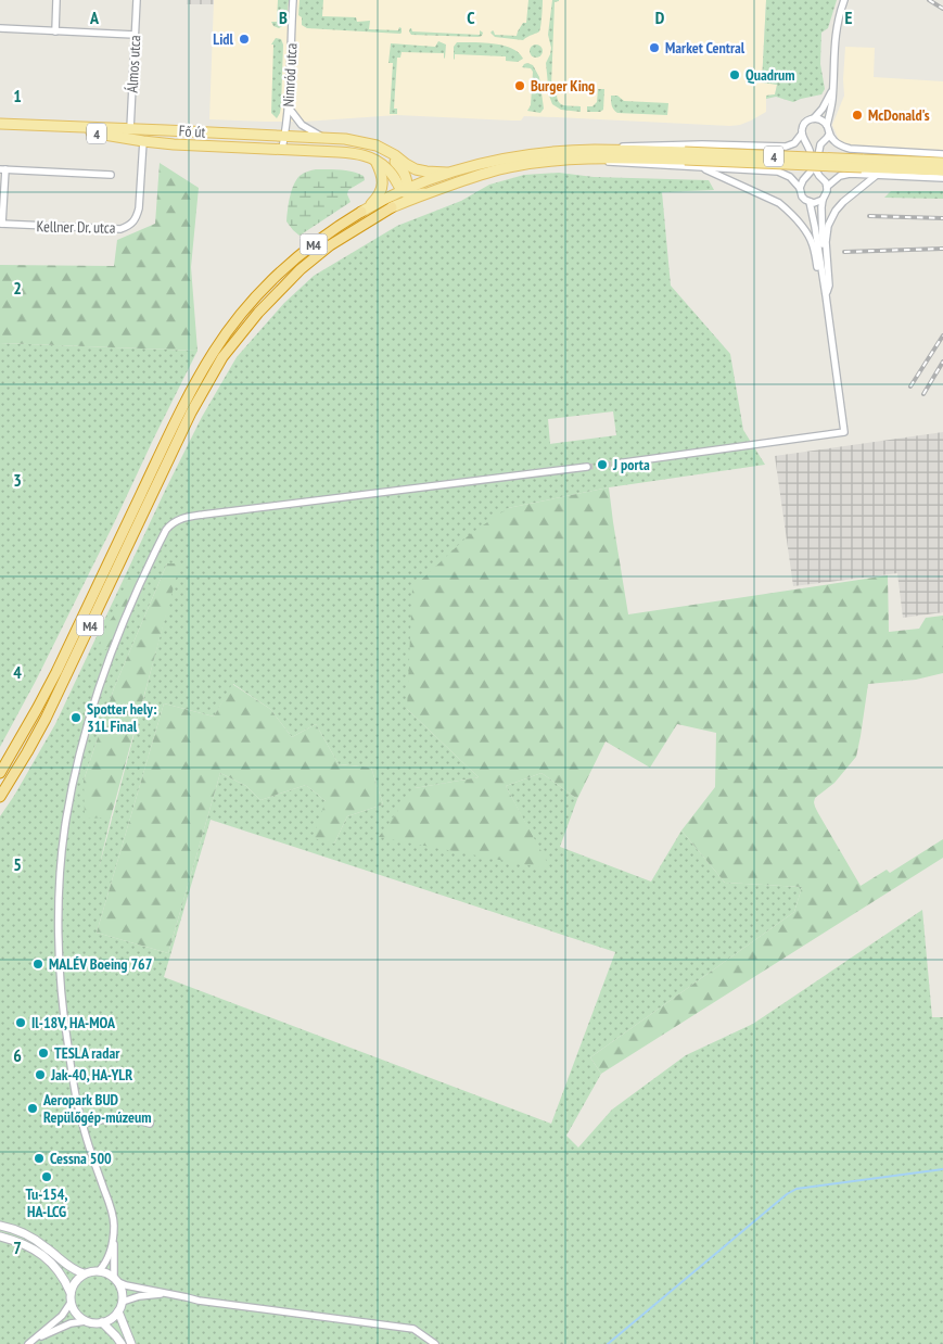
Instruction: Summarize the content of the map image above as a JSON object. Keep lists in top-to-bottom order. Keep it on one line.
{"streets":{"highway":["M4"],"main road":["Fő út","4"],"street":["Álmos utca","Nimród utca","Kellner Dr. utca"]},"crossings":[["Álmos utca","Fő út"],["Nimród utca","Fő út"],["Nimród utca","4"],["Fő út","4"],["4","Kellner Dr. utca"]],"places":["Lidl","Market Central","Quadrum","Burger King","McDonald's","J porta","Spotter hely: 31L Final","MALÉV Boeing 767","Il-18V, HA-MOA","TESLA radar","Jak-40, HA-YLR","Aeropark BUD Repülőgép-múzeum","Cessna 500","Tu-154, HA-LCG"],"grid":{"columns":["A","B","C","D","E"],"rows":["1","2","3","4","5","6","7"]}}
